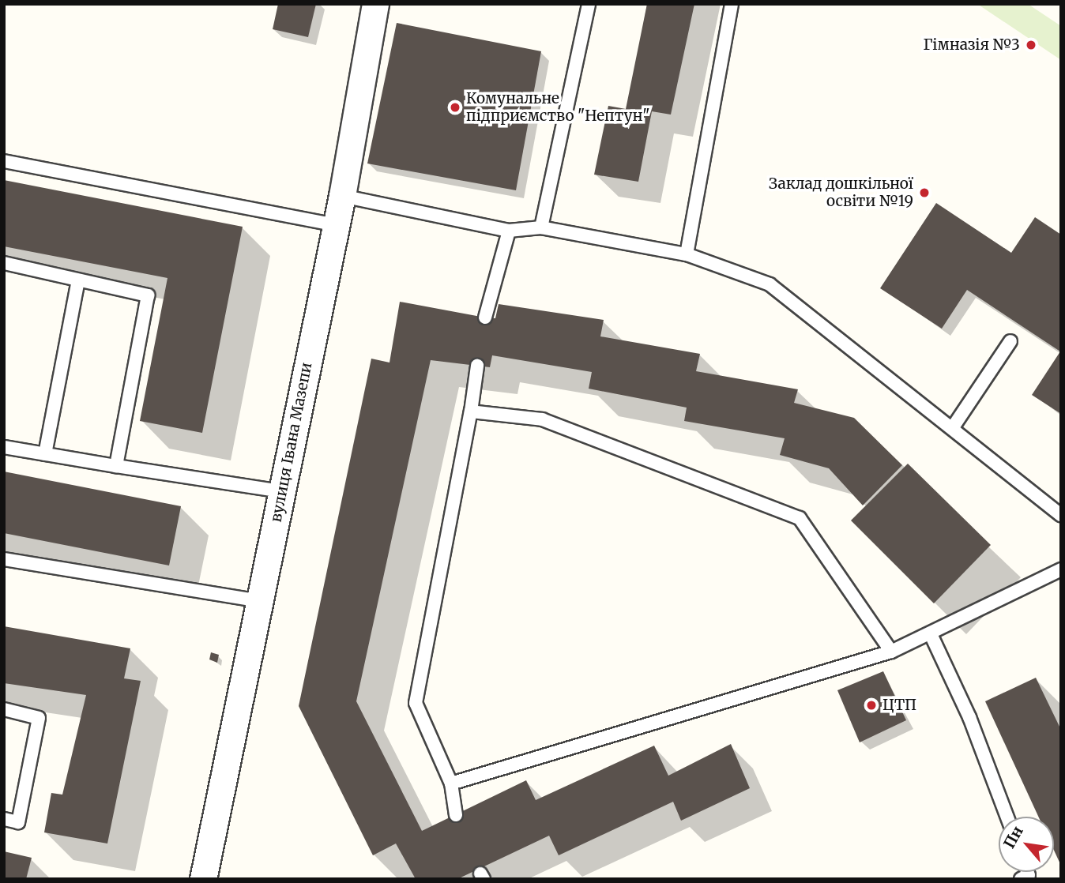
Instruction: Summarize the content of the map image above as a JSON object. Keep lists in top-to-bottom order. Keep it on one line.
{"streets":{"street":["вулиця Івана Мазепи"]},"places":["Гімназія №3","Комунальне підприємство \"Нептун\"","Заклад дошкільної освіти №19","ЦТП"],"north":"top left"}
